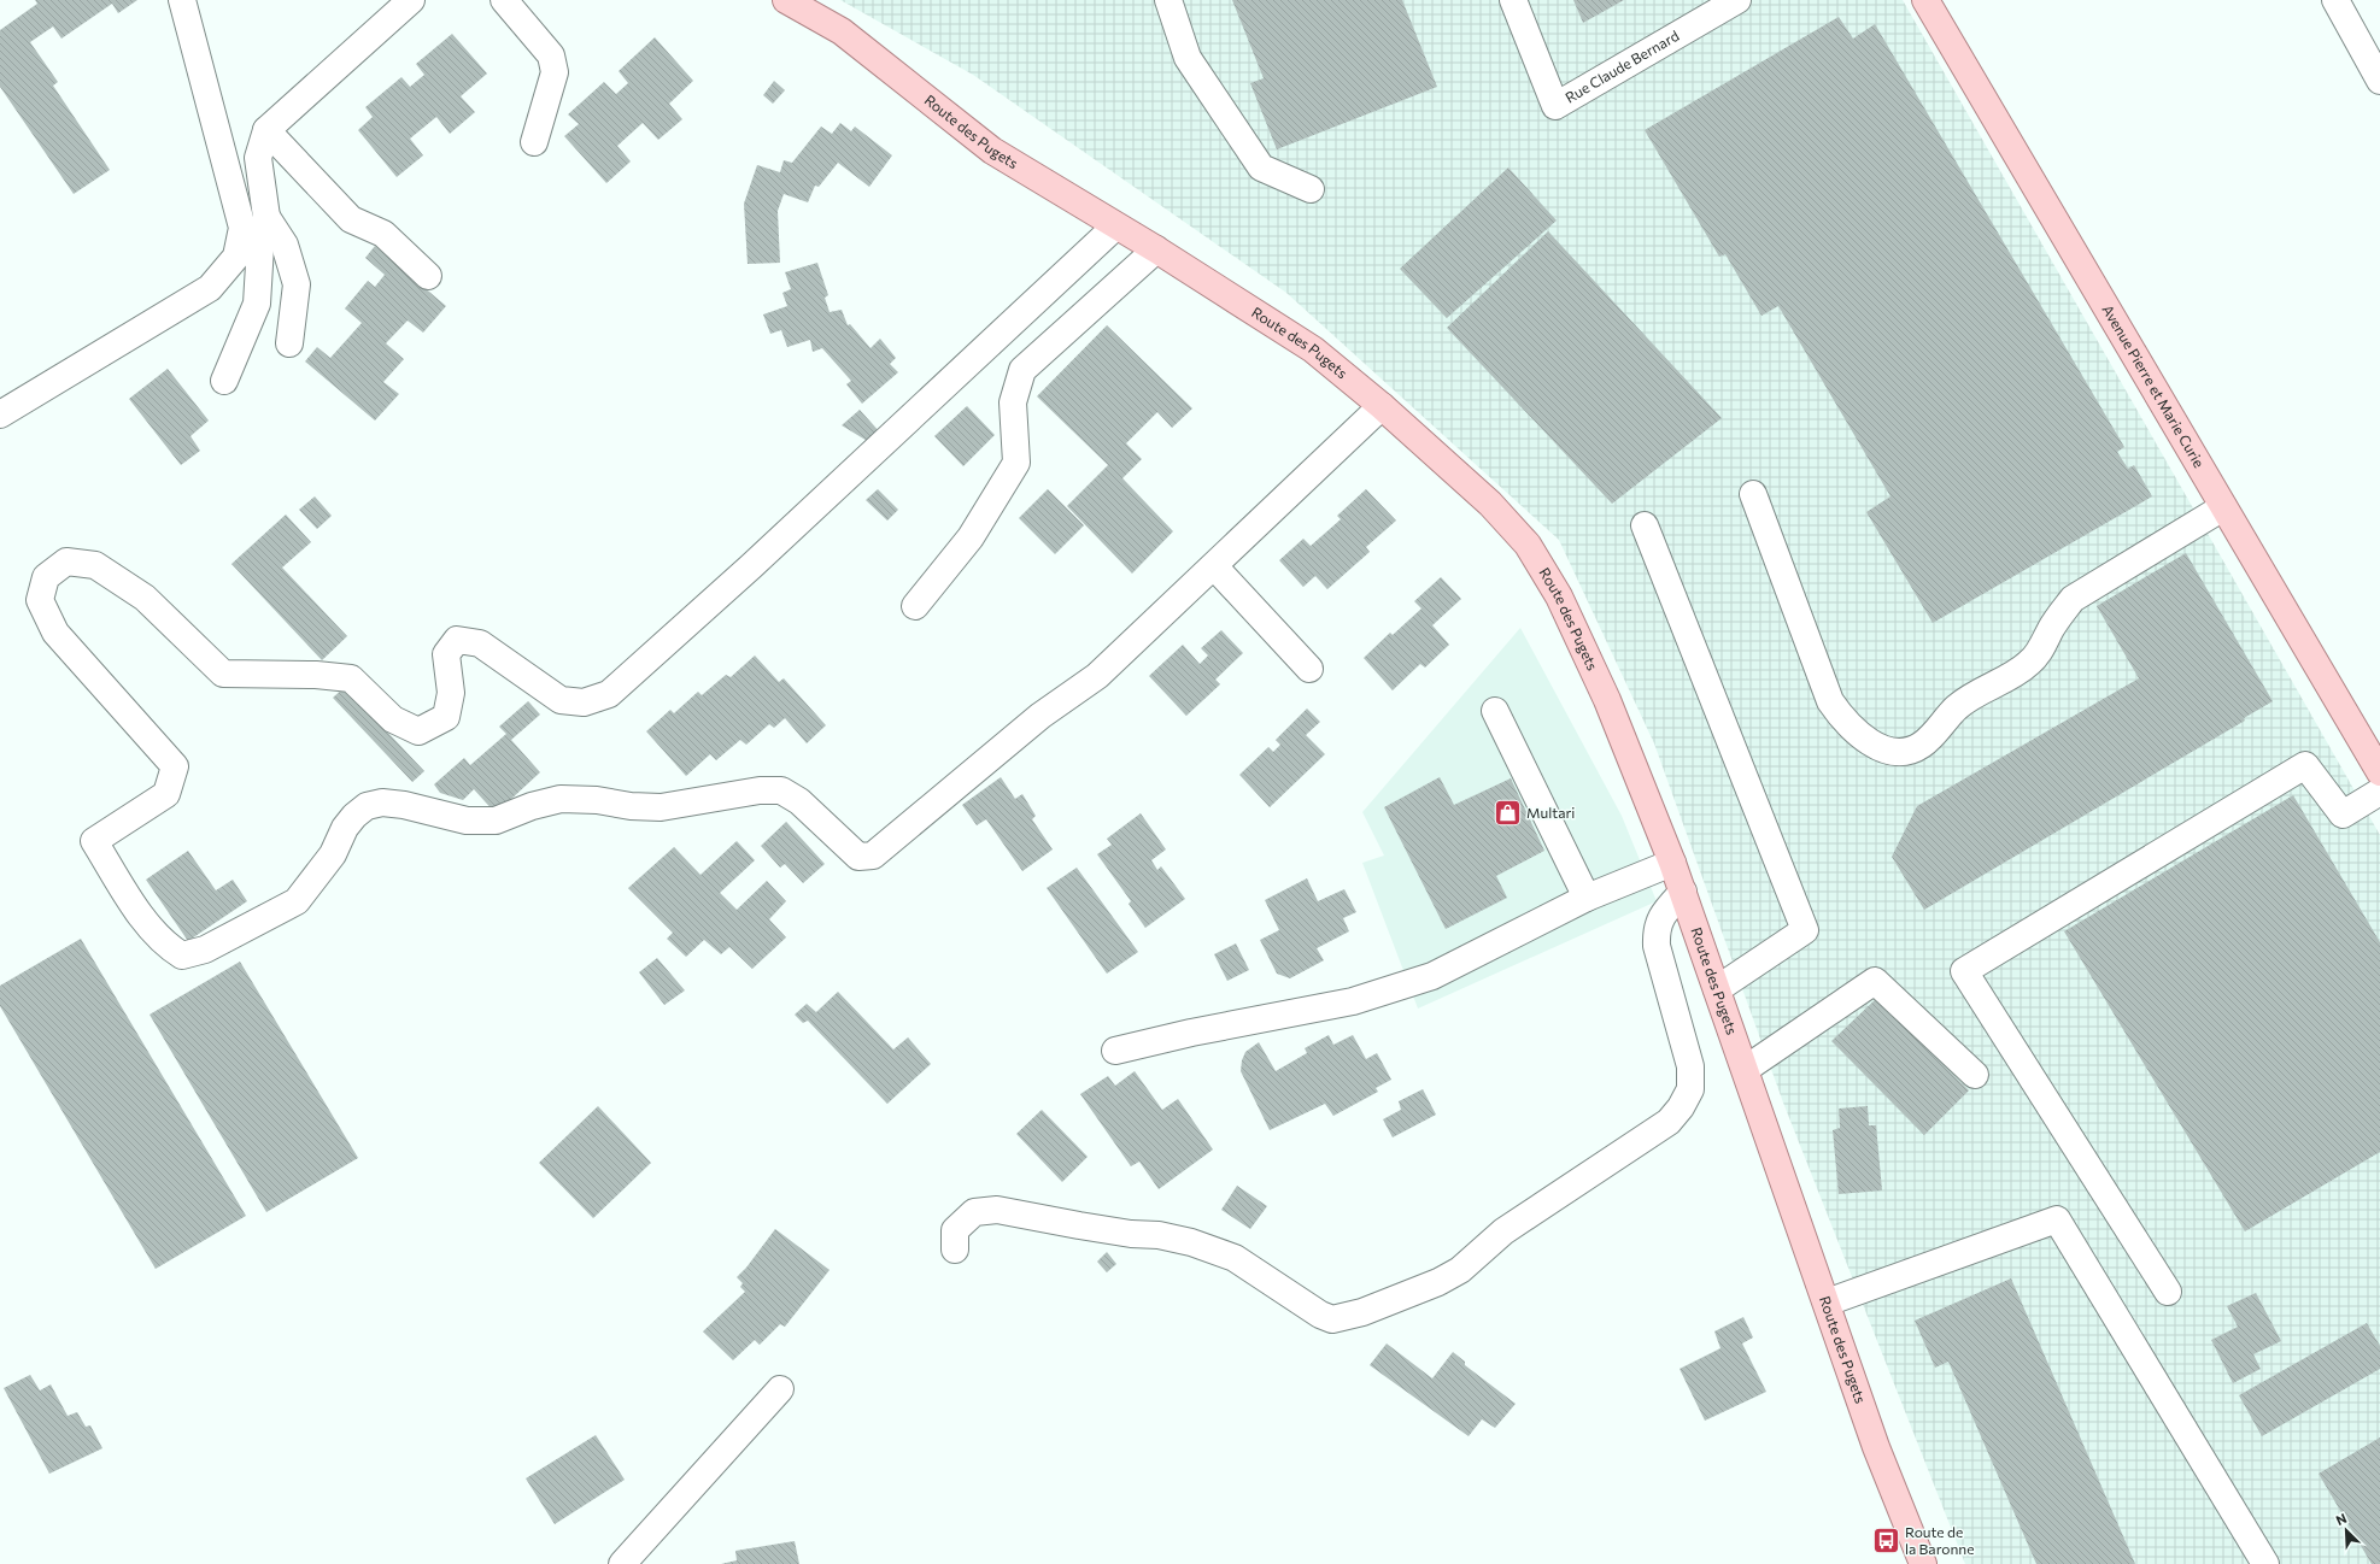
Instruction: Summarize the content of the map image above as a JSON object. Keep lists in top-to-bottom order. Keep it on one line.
{"streets":{"main road":["Route des Pugets","Avenue Pierre et Marie Curie"],"street":["Rue Claude Bernard"]},"places":{"shop":["Multari"],"bus stop":["Route de la Baronne"]},"north":"top left"}
